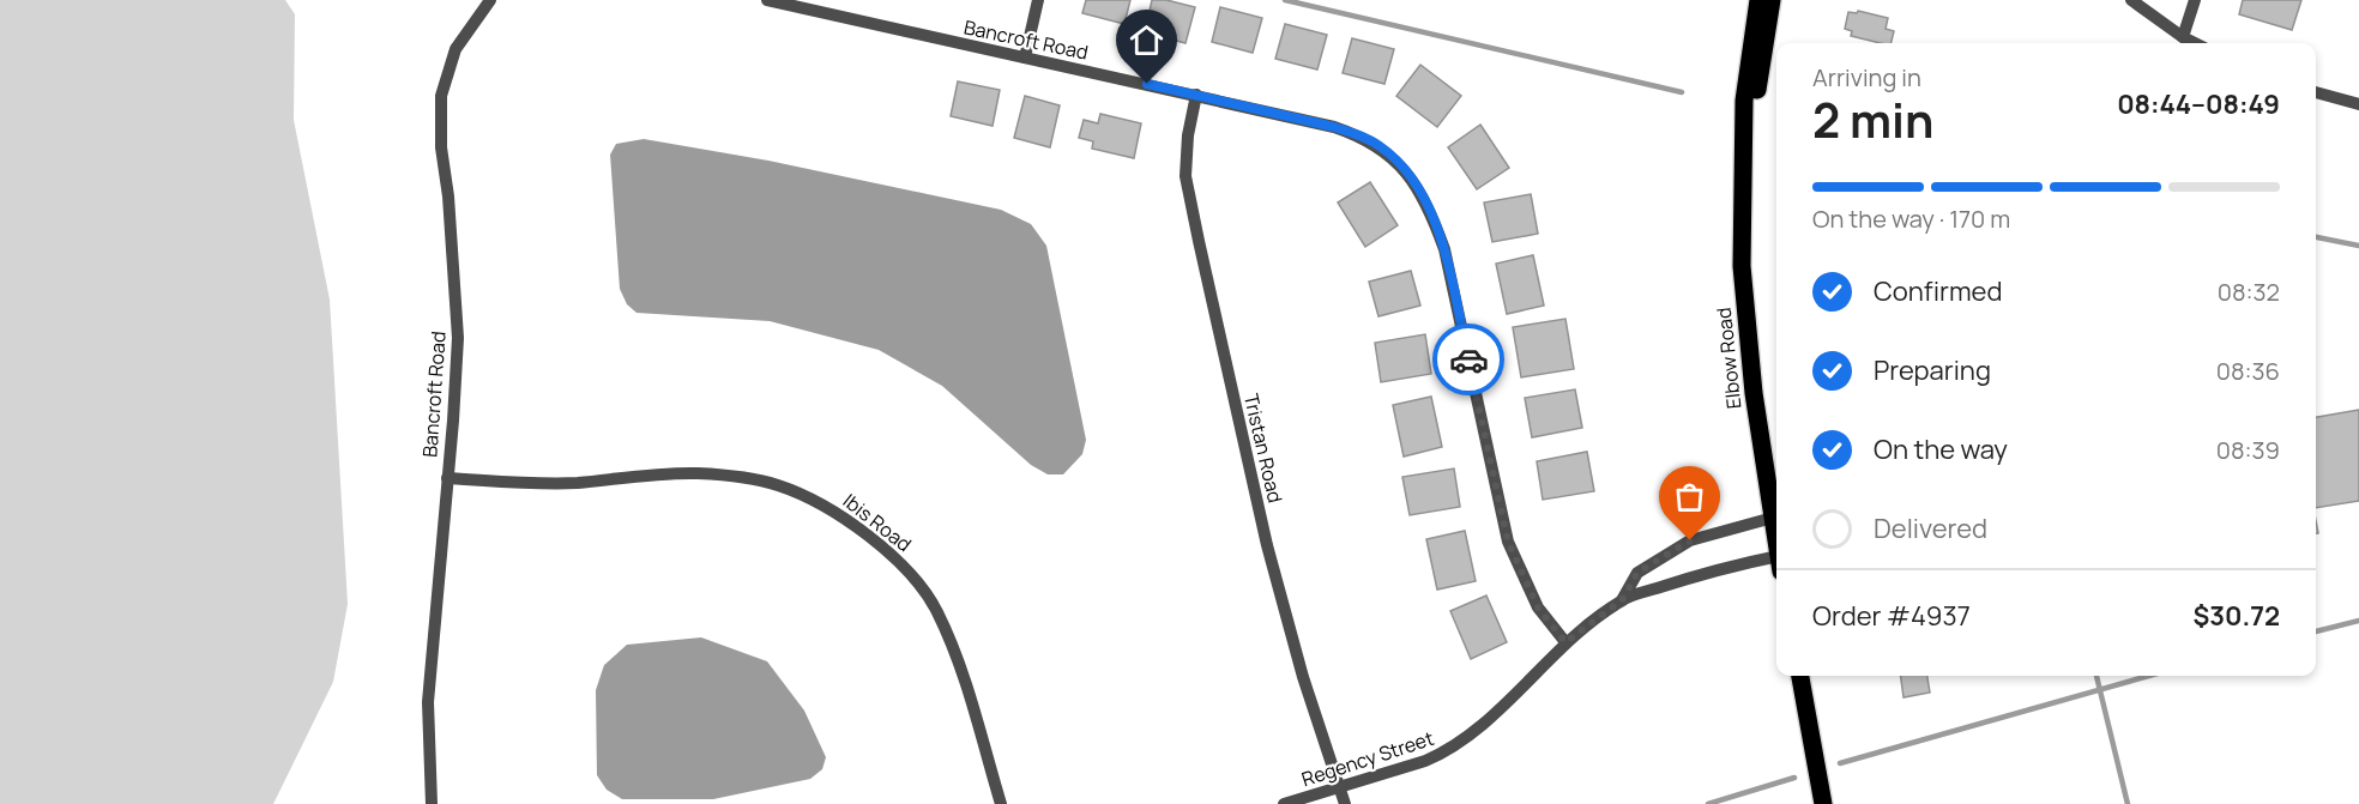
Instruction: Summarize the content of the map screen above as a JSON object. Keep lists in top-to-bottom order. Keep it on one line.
{"streets":{"main road":["Elbow Road"],"street":["Bancroft Road","Tristan Road","Ibis Road","Regency Street"]},"crossings":[["Bancroft Road","Tristan Road"],["Bancroft Road","Ibis Road"],["Bancroft Road","Regency Street"],["Elbow Road","Regency Street"],["Tristan Road","Regency Street"]],"page":{"heading":["2 min","Arriving in","08:44–08:49"],"panel":["Order #4937","$30.72"],"bar":"On the way · 170 m","list":[["Confirmed","08:32"],["Preparing","08:36"],["On the way","08:39"],"Delivered"]}}
